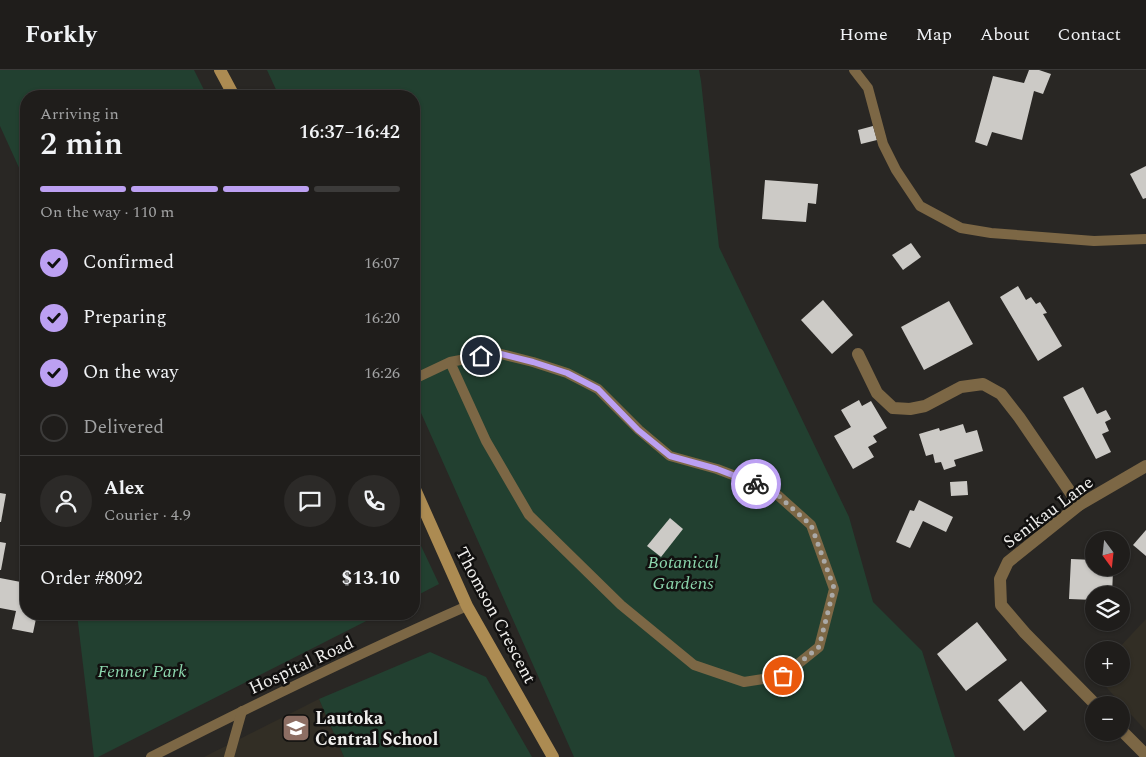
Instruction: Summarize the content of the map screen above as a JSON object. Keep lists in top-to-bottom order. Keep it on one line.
{"streets":{"main road":["Thomson Crescent"],"street":["Senikau Lane"],"lane":["Hospital Road"]},"crossings":[["Thomson Crescent","Hospital Road"]],"parks":["Botanical Gardens","Fenner Park"],"places":{"school or university":["Lautoka Central School"]},"north":"bottom","page":{"header":"Forkly","nav":["Home","Map","About","Contact"],"heading":["2 min","Arriving in","16:37–16:42"],"panel":["Alex","Courier · 4.9","Order #8092","$13.10"],"bar":"On the way · 110 m","list":[["Confirmed","16:07"],["Preparing","16:20"],["On the way","16:26"],"Delivered"],"map_buttons":["+","−"]}}
